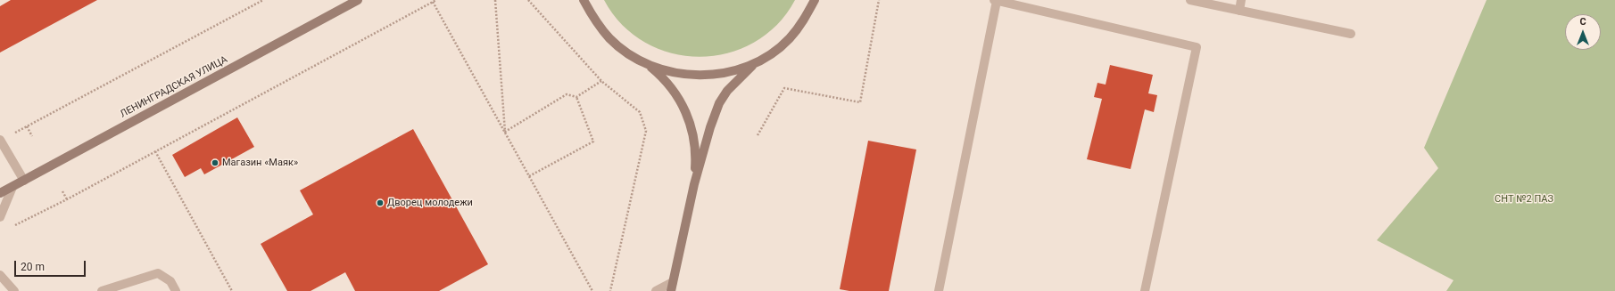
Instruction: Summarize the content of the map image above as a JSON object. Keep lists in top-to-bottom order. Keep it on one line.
{"streets":{"main road":["ЛЕНИНГРАДСКАЯ УЛИЦА"]},"parks":["СНТ №2 ПАЗ"],"places":["Магазин «Маяк»","Дворец молодежи"],"scale_bar":"20 m","north":"top"}
